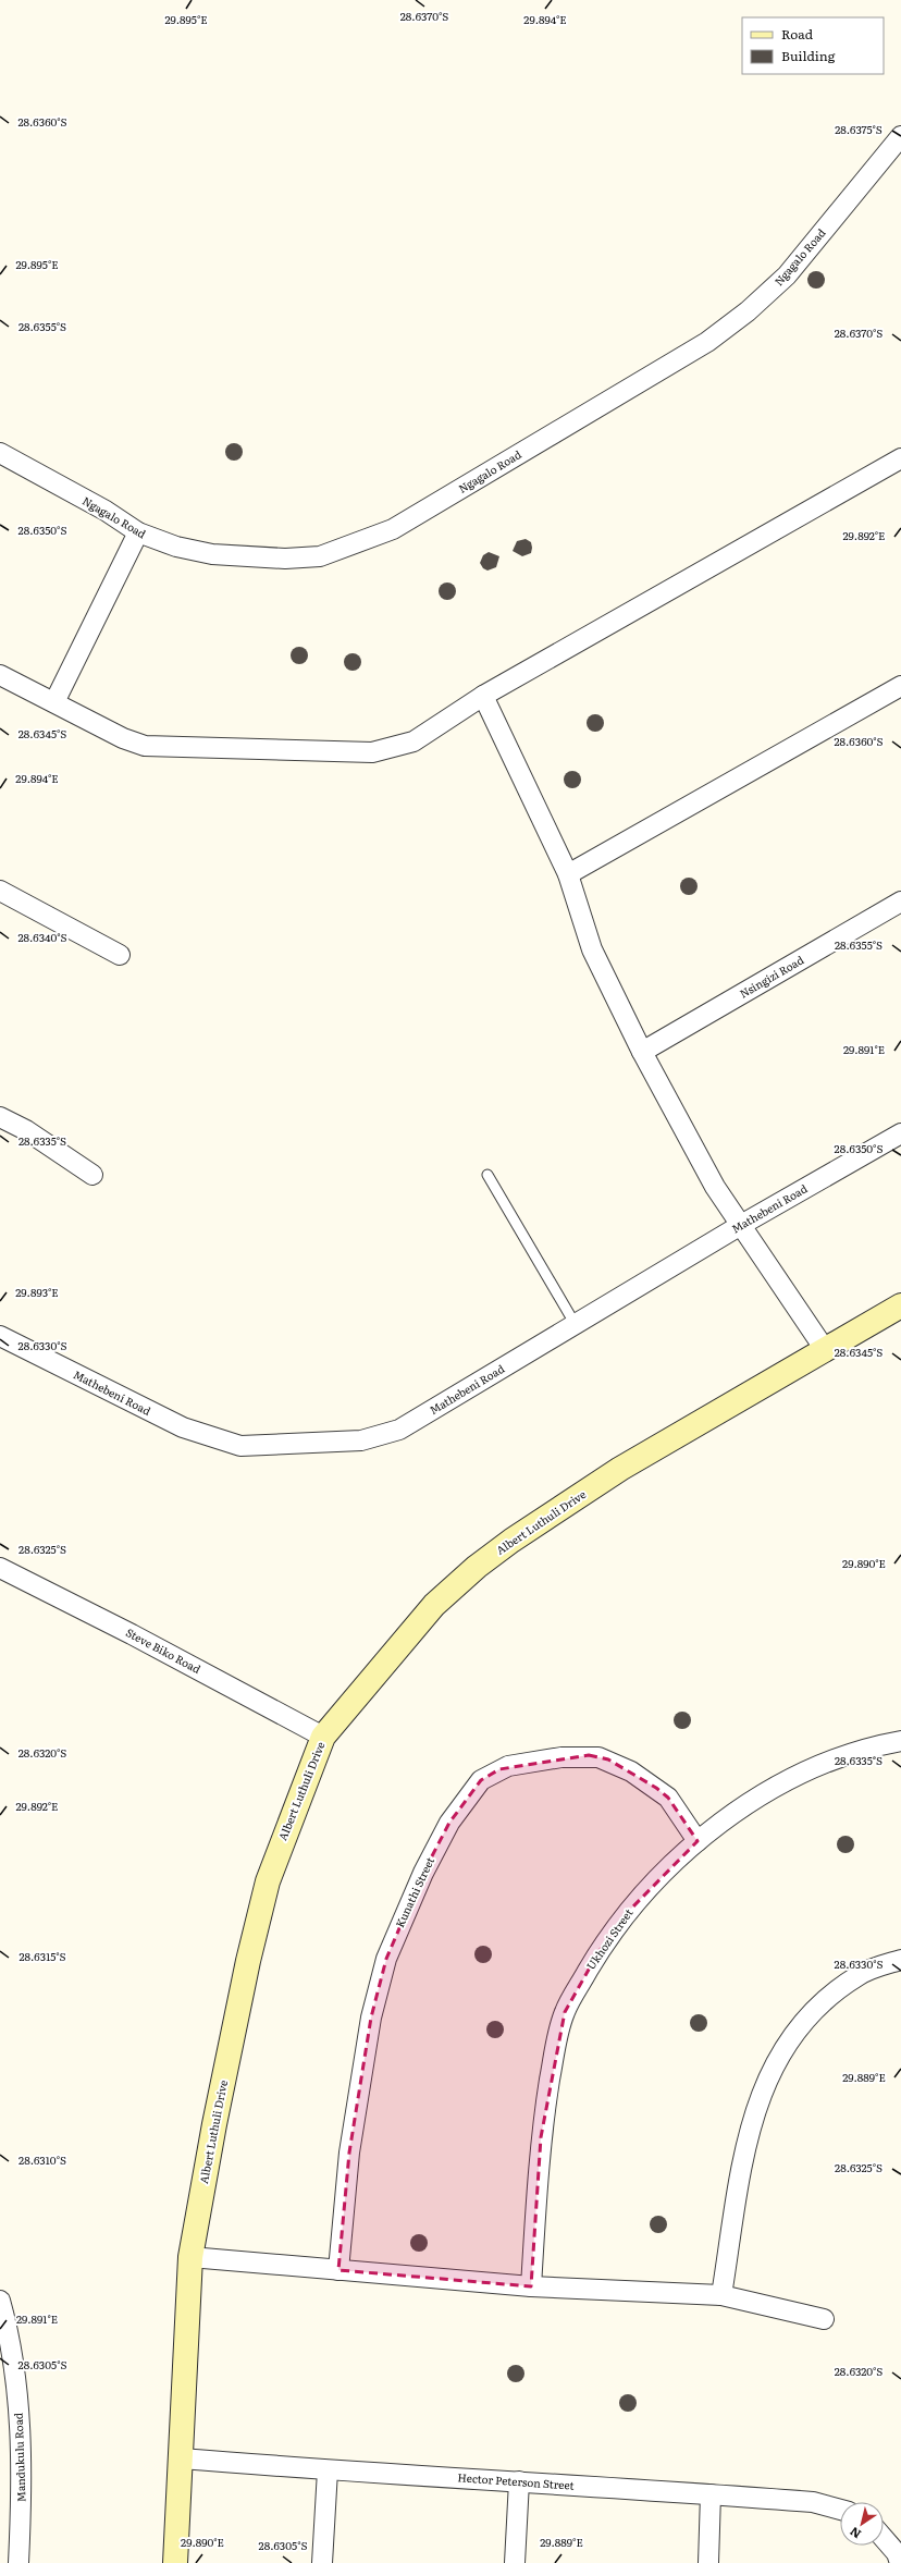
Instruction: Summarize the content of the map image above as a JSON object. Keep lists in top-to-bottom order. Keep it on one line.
{"streets":{"street":["Ngagalo Road","Nsingizi Road","Mathebeni Road","Albert Luthuli Drive","Steve Biko Road","Kunathi Street","Ukhozi Street","Mandukulu Road","Hector Peterson Street"]},"crossings":[["Albert Luthuli Drive","Steve Biko Road"],["Albert Luthuli Drive","Hector Peterson Street"],["Kunathi Street","Ukhozi Street"]],"legend":["Road","Building"],"north":"bottom left","coordinates":["28.6370°S","29.895°E","29.894°E","28.6360°S","28.6375°S","28.6355°S","28.6350°S","29.892°E","28.6345°S","28.6340°S","29.891°E","28.6335°S","29.893°E","28.6330°S","28.6325°S","29.890°E","28.6320°S","28.6315°S","29.889°E","28.6310°S","28.6305°S"]}
